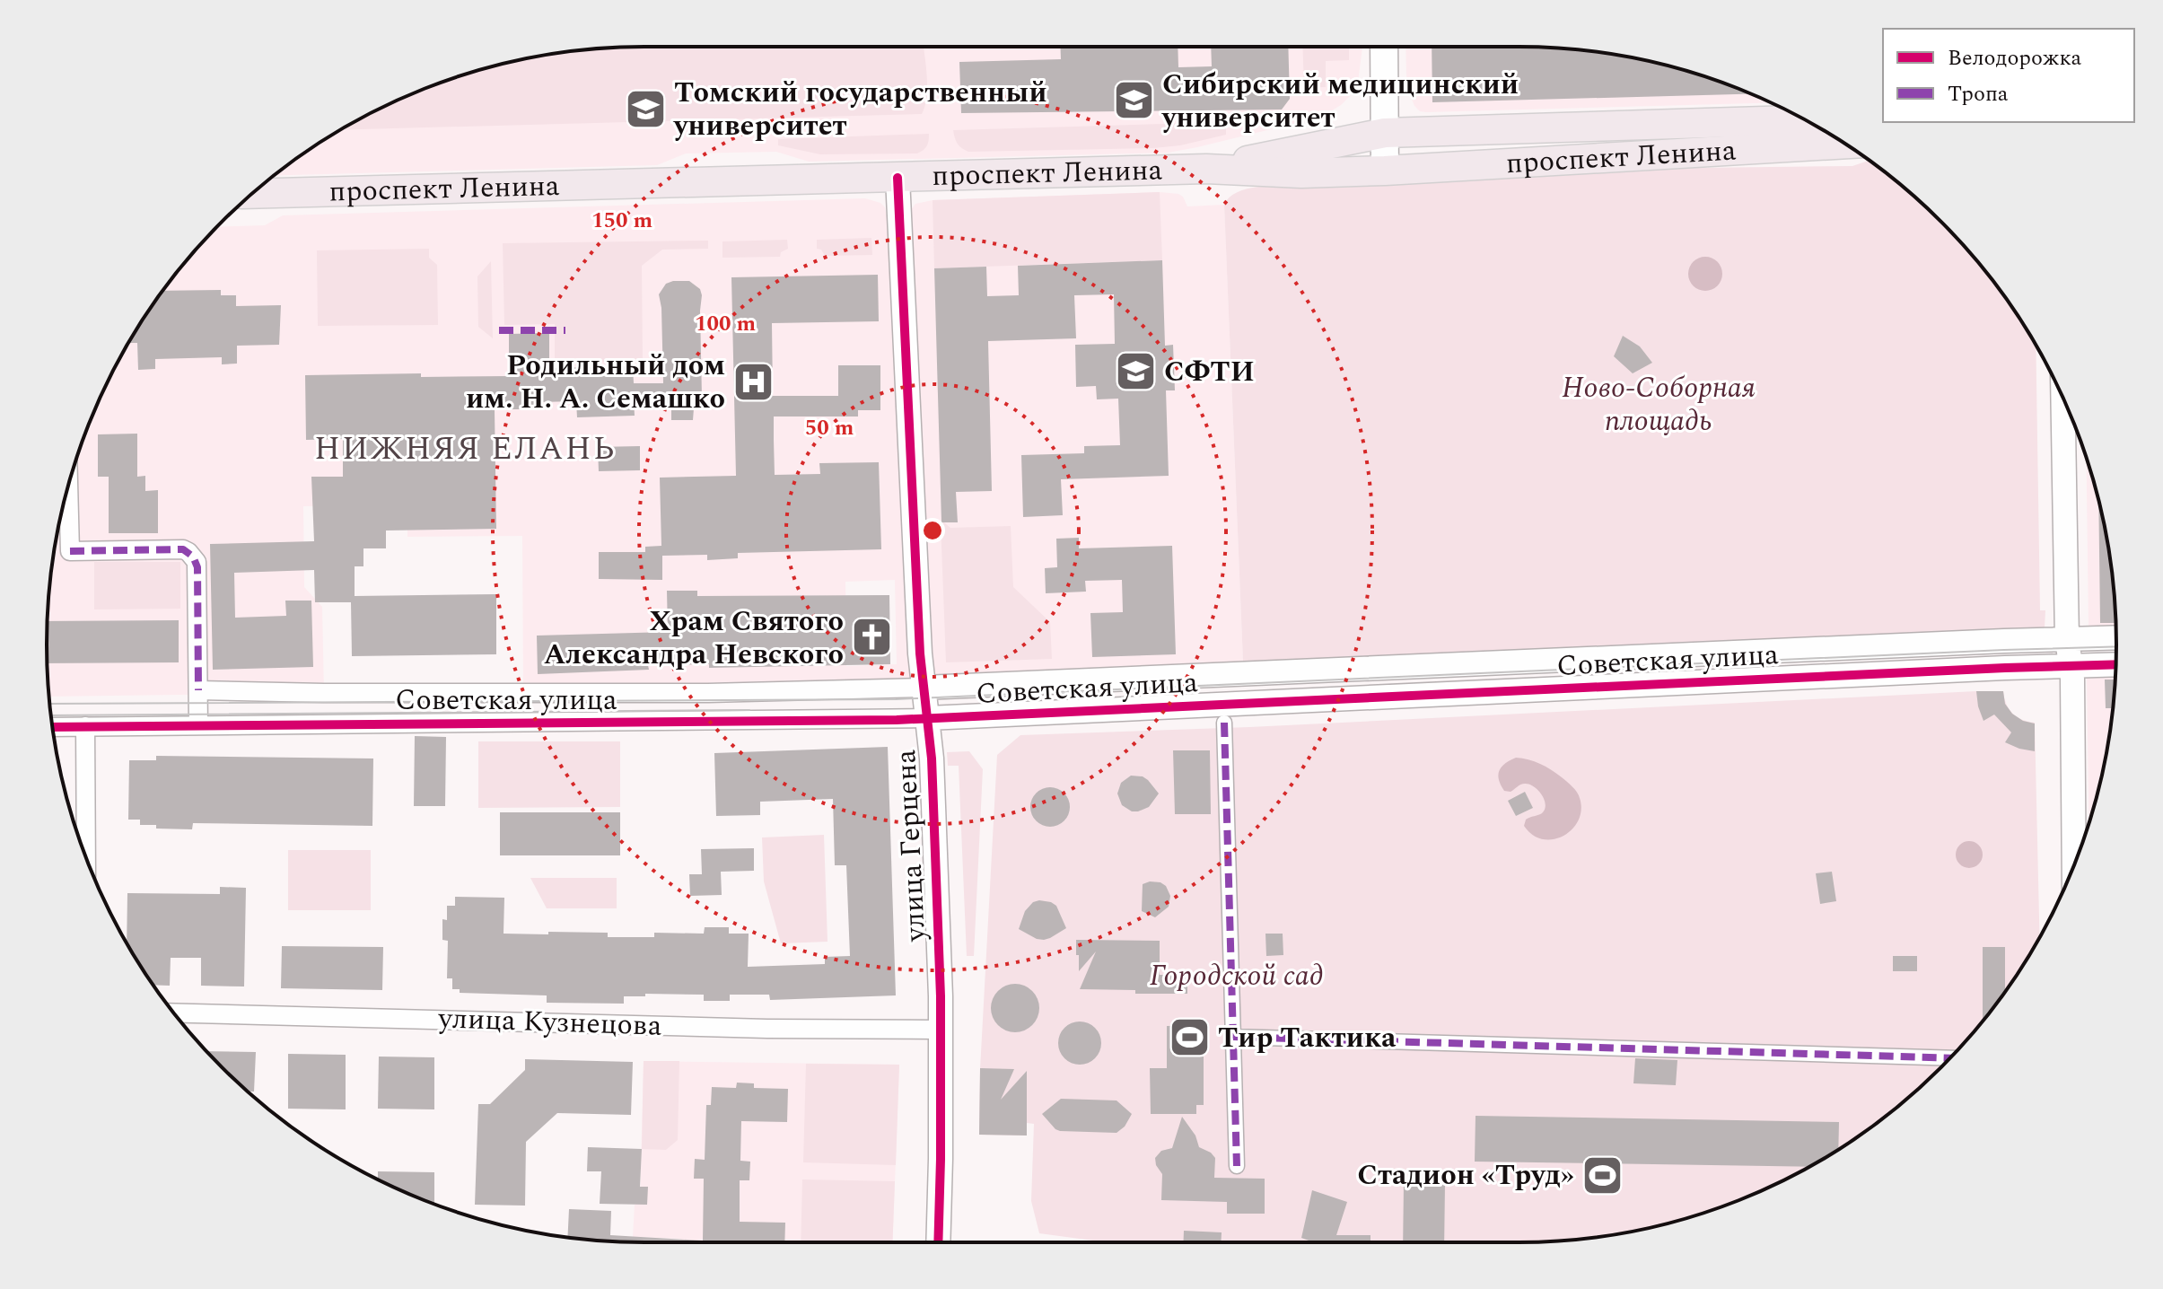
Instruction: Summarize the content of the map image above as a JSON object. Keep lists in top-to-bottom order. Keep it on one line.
{"streets":{"main road":["проспект Ленина"],"street":["Советская улица","улица Герцена","улица Кузнецова"]},"crossings":[["проспект Ленина","улица Герцена"],["Советская улица","улица Герцена"],["улица Герцена","улица Кузнецова"]],"districts":["НИЖНЯЯ ЕЛАНЬ"],"parks":["Ново-Соборная площадь","Городской сад"],"places":{"school or university":["Сибирский медицинский университет","Томский государственный университет","СФТИ"],"hospital":["Родильный дом им. Н. А. Семашко"],"church":["Храм Святого Александра Невского"],"sports":["Тир Тактика","Стадион «Труд»"]},"legend":["Велодорожка","Тропа"],"rings":["150 m","100 m","50 m"]}
